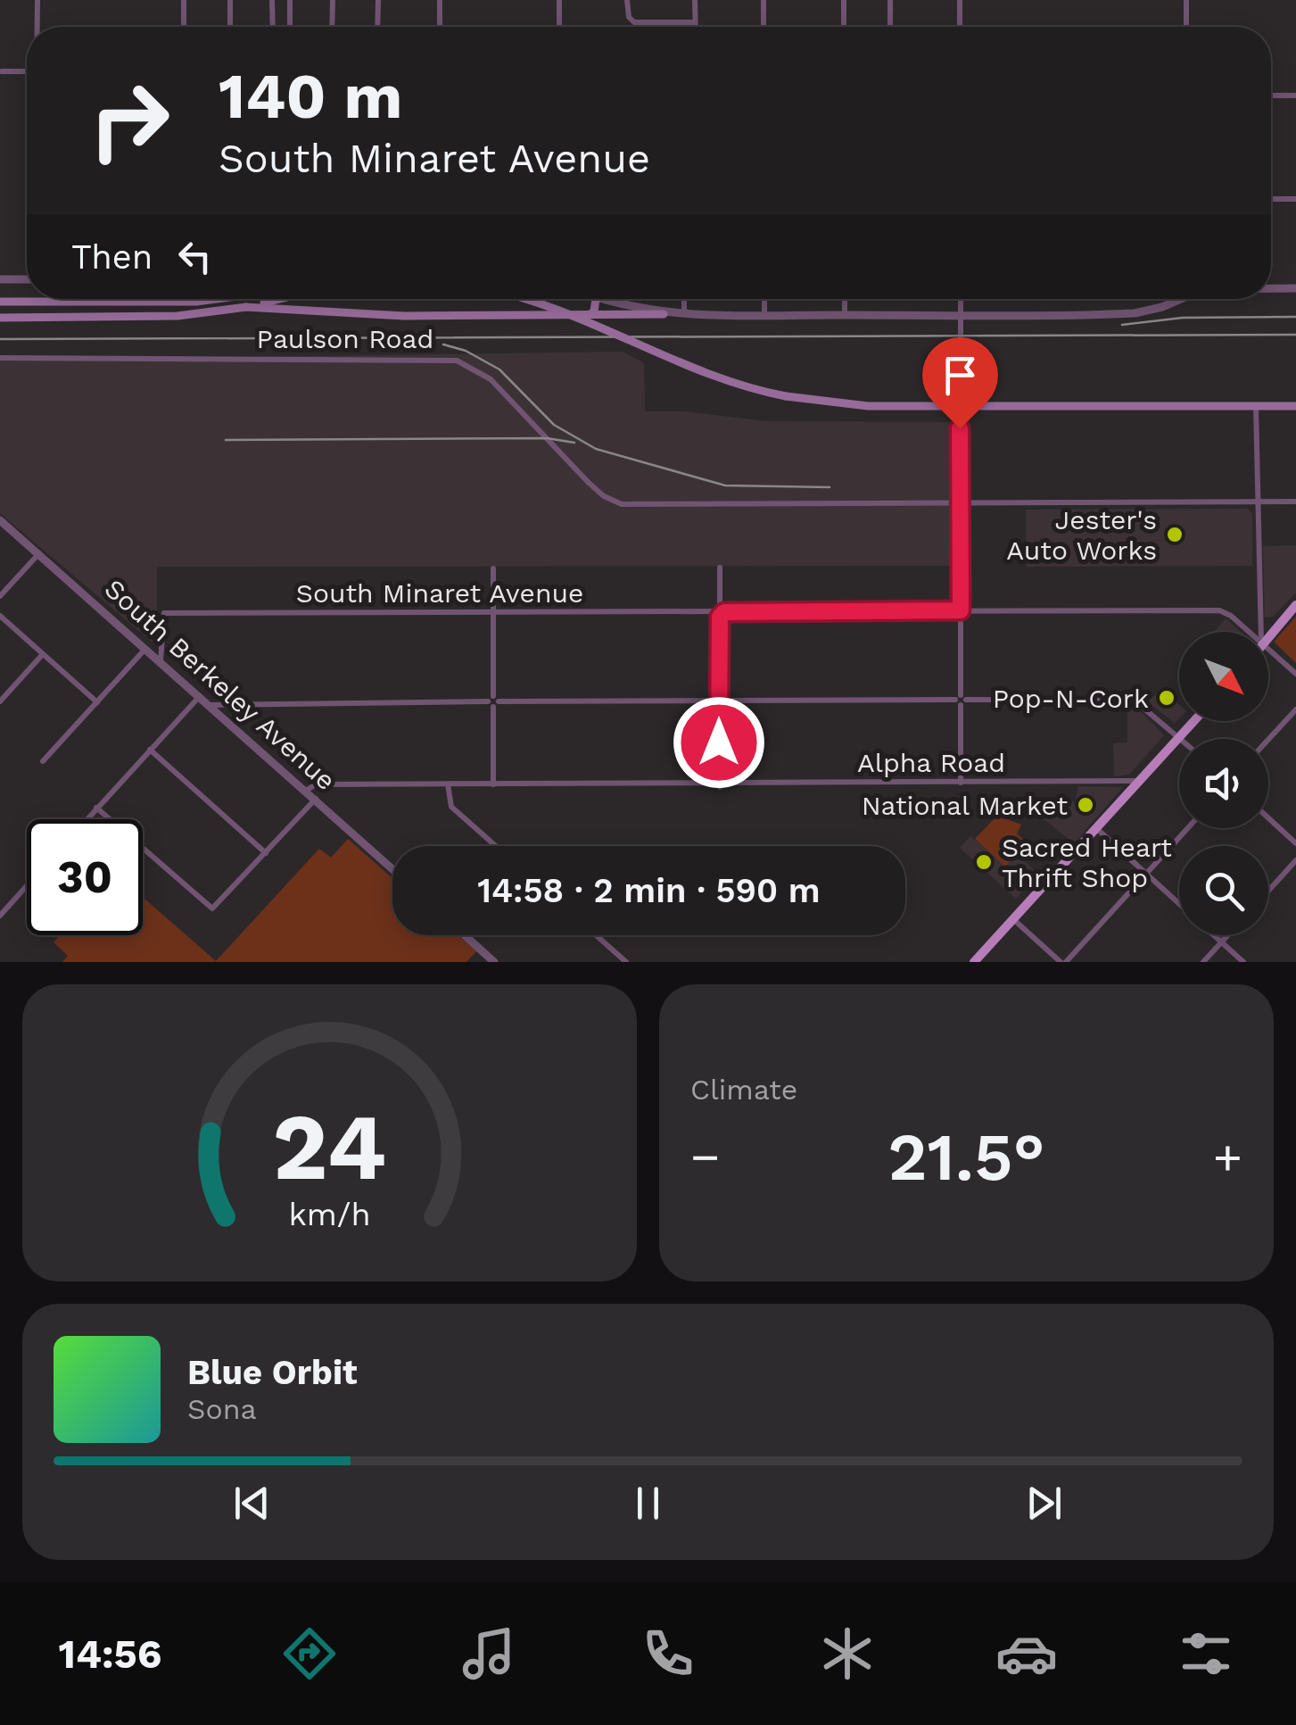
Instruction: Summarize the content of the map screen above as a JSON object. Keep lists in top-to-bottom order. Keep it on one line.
{"streets":{"street":["Paulson Road","South Minaret Avenue","South Berkeley Avenue","Alpha Road"]},"crossings":[["South Minaret Avenue","South Berkeley Avenue"],["South Berkeley Avenue","Alpha Road"]],"places":["Jester's Auto Works","Pop-N-Cork","National Market","Sacred Heart Thrift Shop"],"north":"bottom right","page":{"turn":["140 m","South Minaret Avenue"],"then":"Then","limit":"30","trip":"14:58 · 2 min · 590 m","tile":"Climate","heat":["−","21.5°","+"],"song":["Blue Orbit","Sona"],"tabs":"14:56","gauge":["24","km/h"]}}
